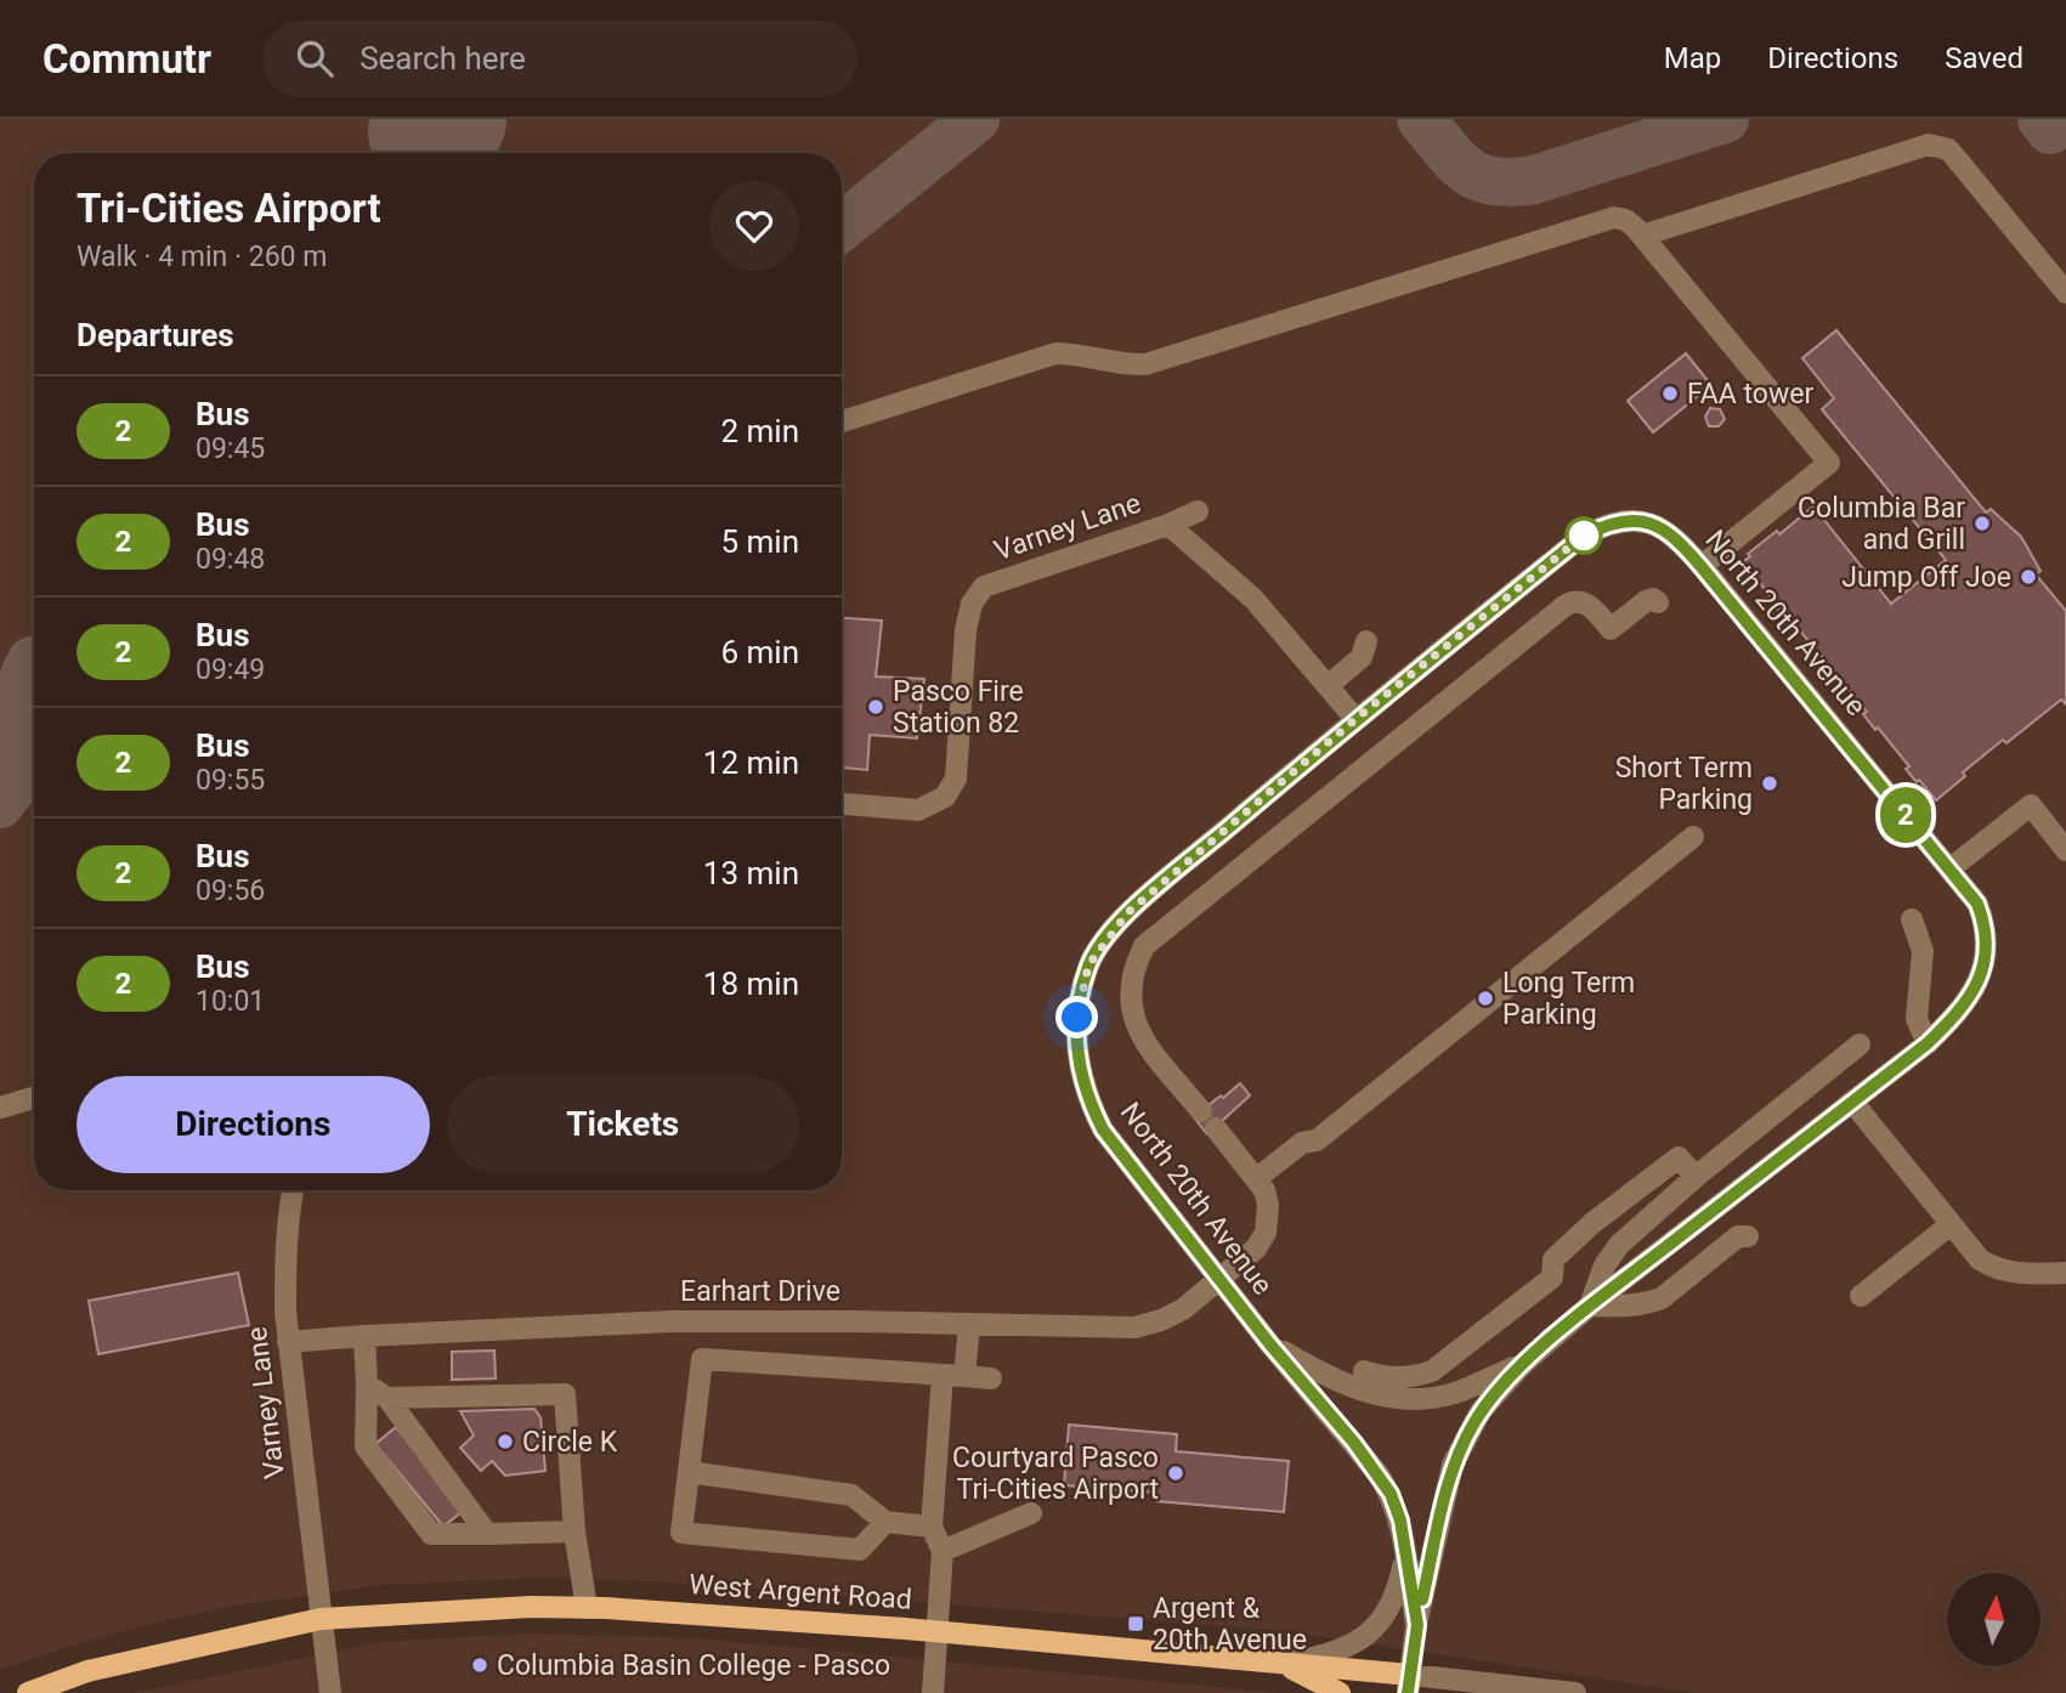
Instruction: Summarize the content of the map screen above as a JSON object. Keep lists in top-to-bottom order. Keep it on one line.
{"streets":{"main road":["West Argent Road"],"street":["Varney Lane","North 20th Avenue","Earhart Drive"]},"crossings":[["Varney Lane","Earhart Drive"],["Varney Lane","West Argent Road"],["North 20th Avenue","Earhart Drive"],["North 20th Avenue","West Argent Road"]],"places":{"other":["FAA tower","Columbia Bar and Grill","Jump Off Joe","Pasco Fire Station 82","Short Term Parking","Long Term Parking","Circle K","Courtyard Pasco Tri-Cities Airport","Columbia Basin College - Pasco"],"transit":["Argent & 20th Avenue"]},"lines":["bus line 2"],"north":"top","page":{"header":"Commutr","search":"Search here","nav":["Map","Directions","Saved"],"on_map":"2","heading":[["Tri-Cities Airport","Walk · 4 min · 260 m"],"Departures"],"list":[{"mark":"2","name":"Bus","note":"09:45","value":"2 min"},{"mark":"2","name":"Bus","note":"09:48","value":"5 min"},{"mark":"2","name":"Bus","note":"09:49","value":"6 min"},{"mark":"2","name":"Bus","note":"09:55","value":"12 min"},{"mark":"2","name":"Bus","note":"09:56","value":"13 min"},{"mark":"2","name":"Bus","note":"10:01","value":"18 min"}],"buttons":["Directions","Tickets"]}}
